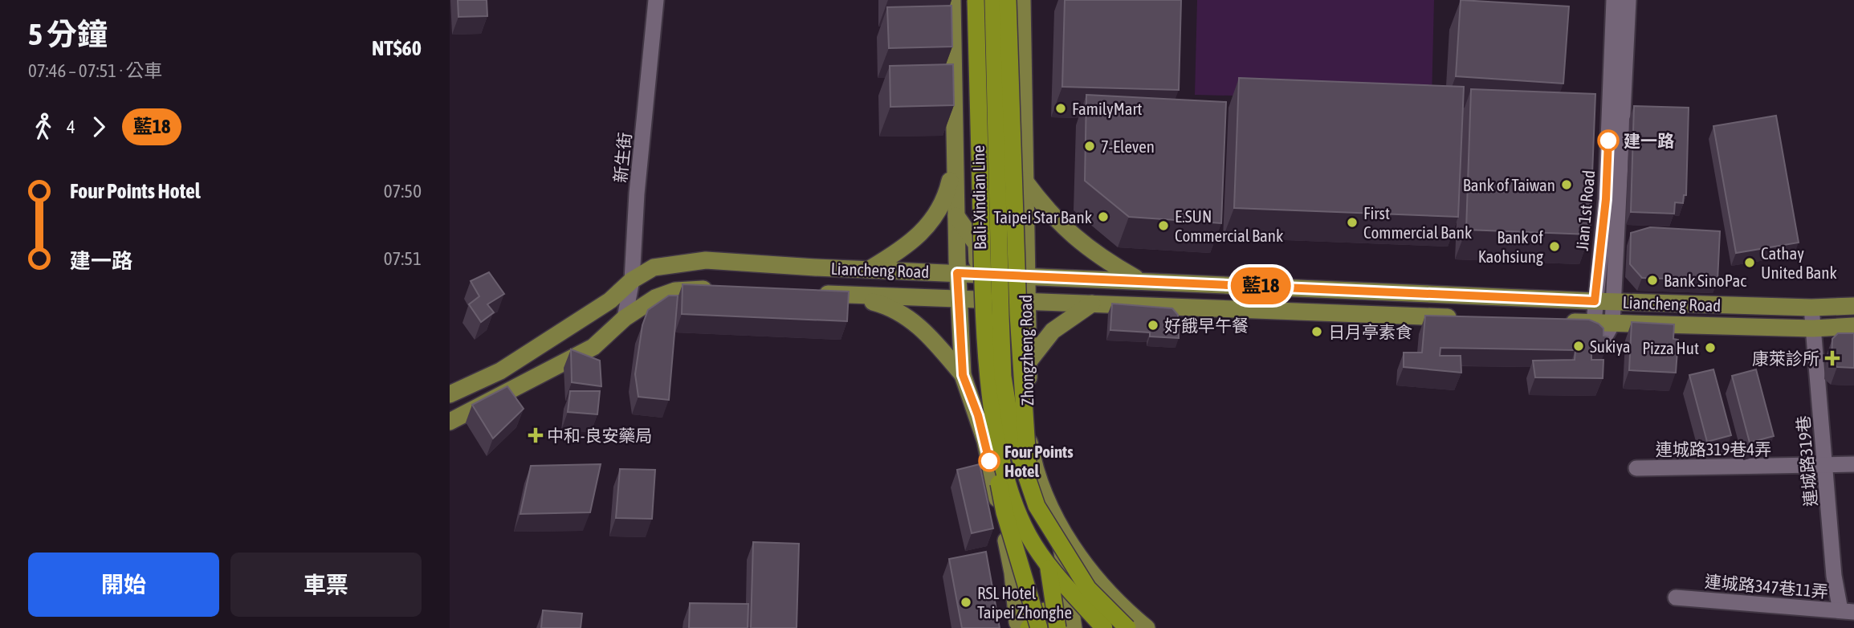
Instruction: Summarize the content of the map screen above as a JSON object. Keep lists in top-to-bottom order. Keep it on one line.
{"streets":{"highway":["Bali-Xindian Line"],"main road":["Liancheng Road","Zhongzheng Road"],"street":["新生街","Jian 1st Road","連城路319巷4弄","連城路319巷","連城路347巷11弄"]},"crossings":[["新生街","Liancheng Road"],["Jian 1st Road","Liancheng Road"],["Liancheng Road","Zhongzheng Road"],["Liancheng Road","連城路319巷"],["連城路319巷4弄","連城路319巷"],["連城路319巷","連城路347巷11弄"]],"places":{"other":["FamilyMart","建一路","7-Eleven","Bank of Taiwan","Taipei Star Bank","First Commercial Bank","E.SUN Commercial Bank","Bank of Kaohsiung","Cathay United Bank","Bank SinoPac","好餓早午餐","日月亭素食","Sukiya","Pizza Hut","Four Points Hotel","RSL Hotel Taipei Zhonghe"],"health":["康萊診所","中和-良安藥局"]},"lines":["bus line 藍18"],"page":{"heading":["5 分鐘","07:46 – 07:51 · 公車","NT$60"],"on_map":"藍18","legs":["4","藍18"],"list":[{"name":"Four Points Hotel","value":"07:50"},{"name":"建一路","value":"07:51"}],"buttons":["開始","車票"]}}
